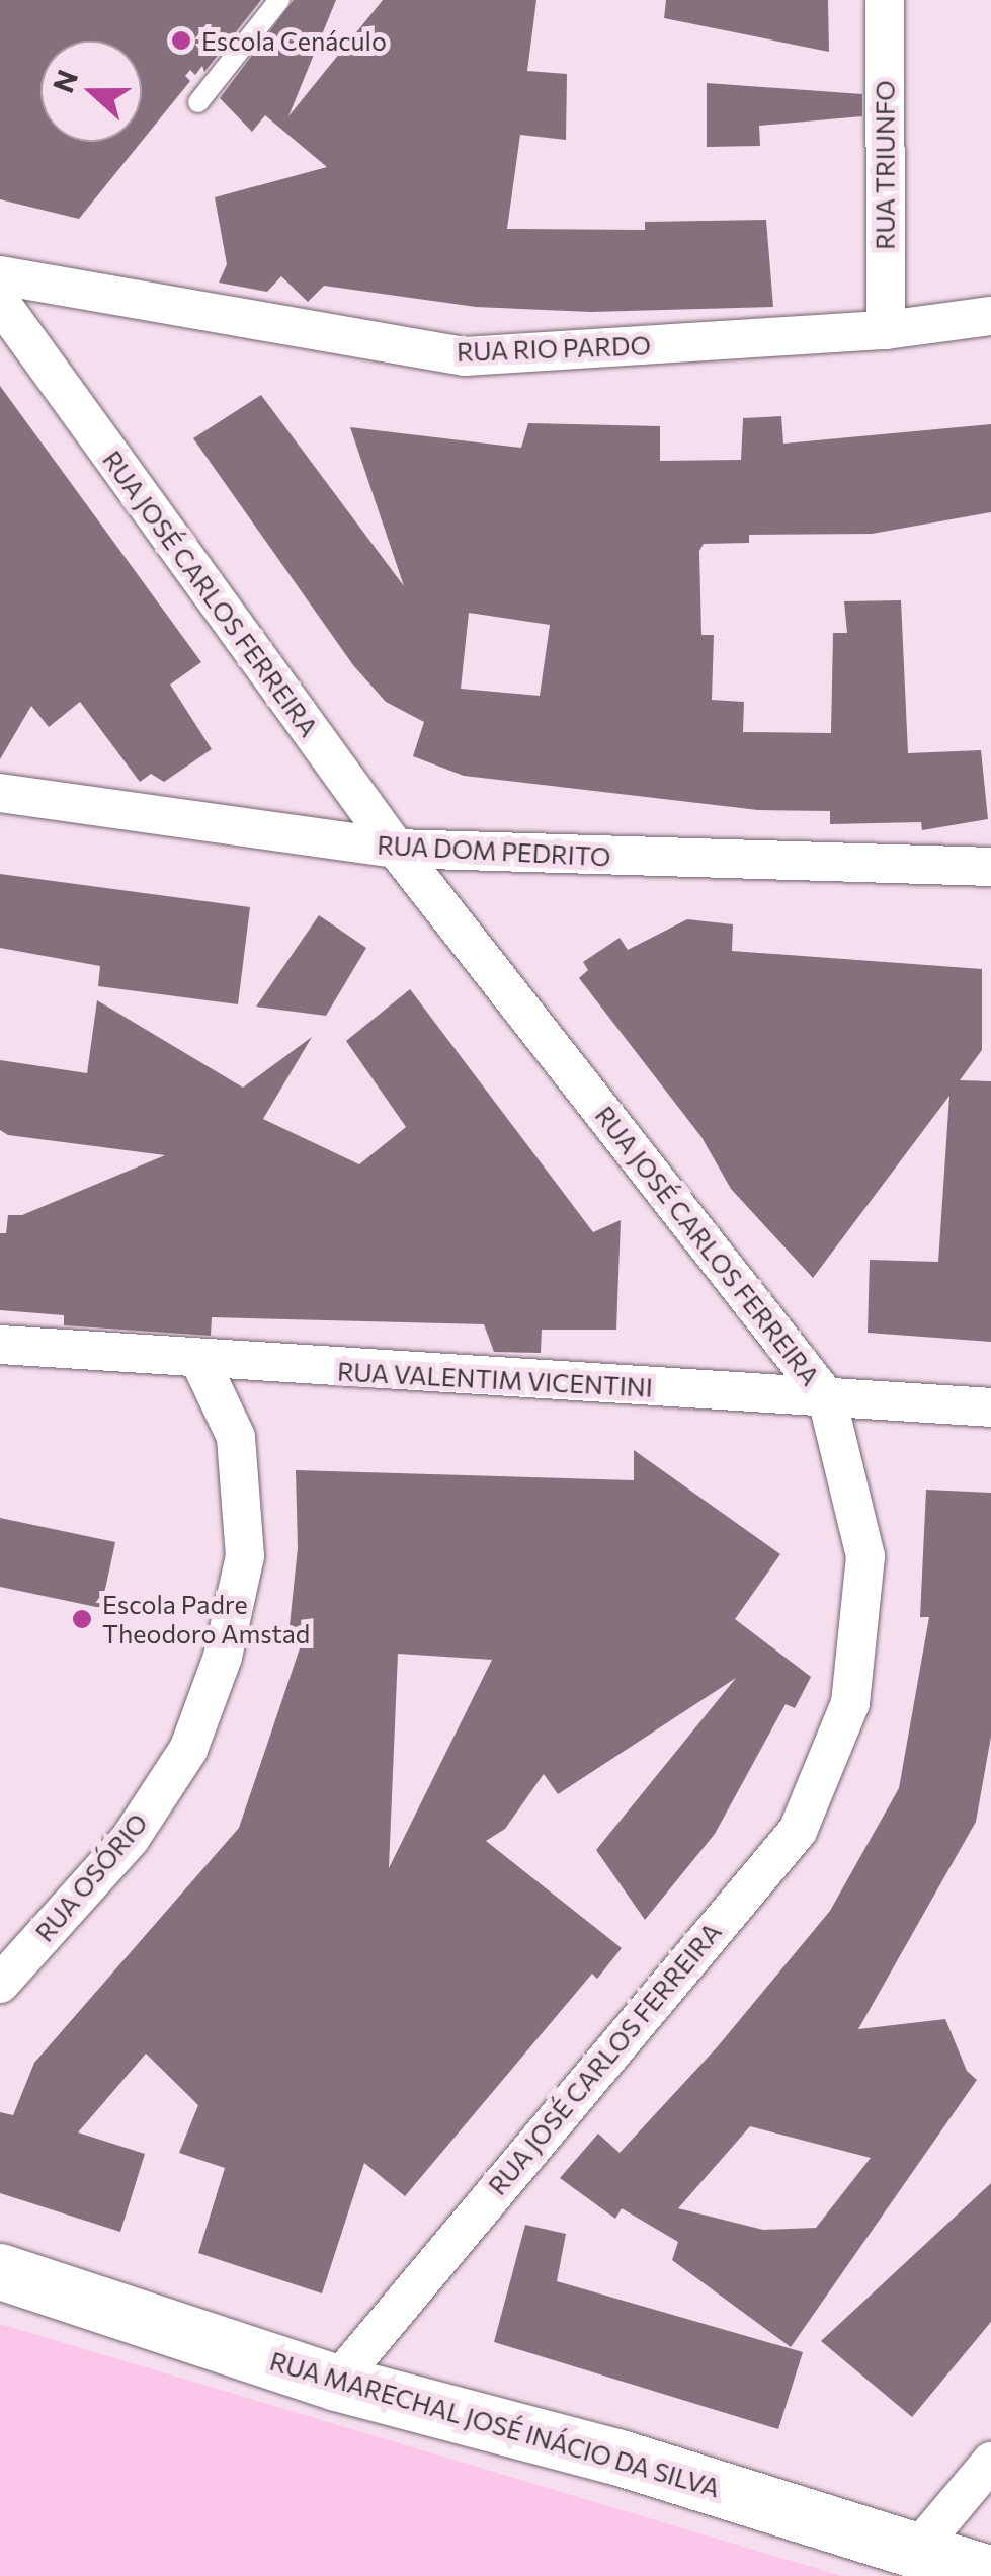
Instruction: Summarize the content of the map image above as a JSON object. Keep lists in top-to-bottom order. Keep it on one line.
{"streets":{"main road":["RUA MARECHAL JOSÉ INÁCIO DA SILVA"],"street":["RUA TRIUNFO","RUA RIO PARDO","RUA JOSÉ CARLOS FERREIRA","RUA DOM PEDRITO","RUA VALENTIM VICENTINI","RUA OSÓRIO"]},"crossings":[["RUA TRIUNFO","RUA RIO PARDO"],["RUA JOSÉ CARLOS FERREIRA","RUA DOM PEDRITO"],["RUA JOSÉ CARLOS FERREIRA","RUA VALENTIM VICENTINI"],["RUA JOSÉ CARLOS FERREIRA","RUA MARECHAL JOSÉ INÁCIO DA SILVA"],["RUA VALENTIM VICENTINI","RUA OSÓRIO"]],"places":["Escola Cenáculo","Escola Padre Theodoro Amstad"],"north":"left"}
